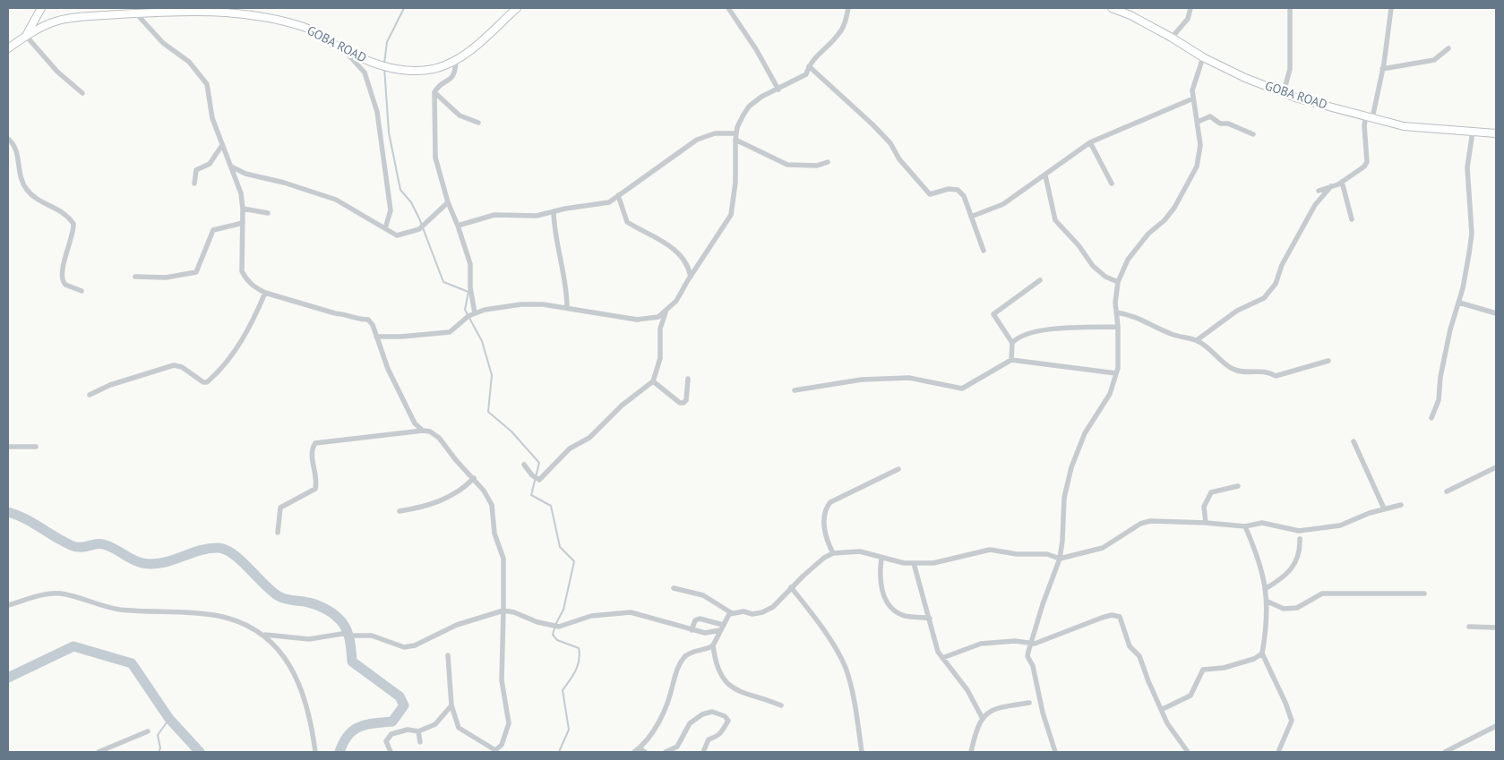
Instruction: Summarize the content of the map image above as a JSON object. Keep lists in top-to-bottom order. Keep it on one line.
{"streets":{"main road":["GOBA ROAD"]}}
